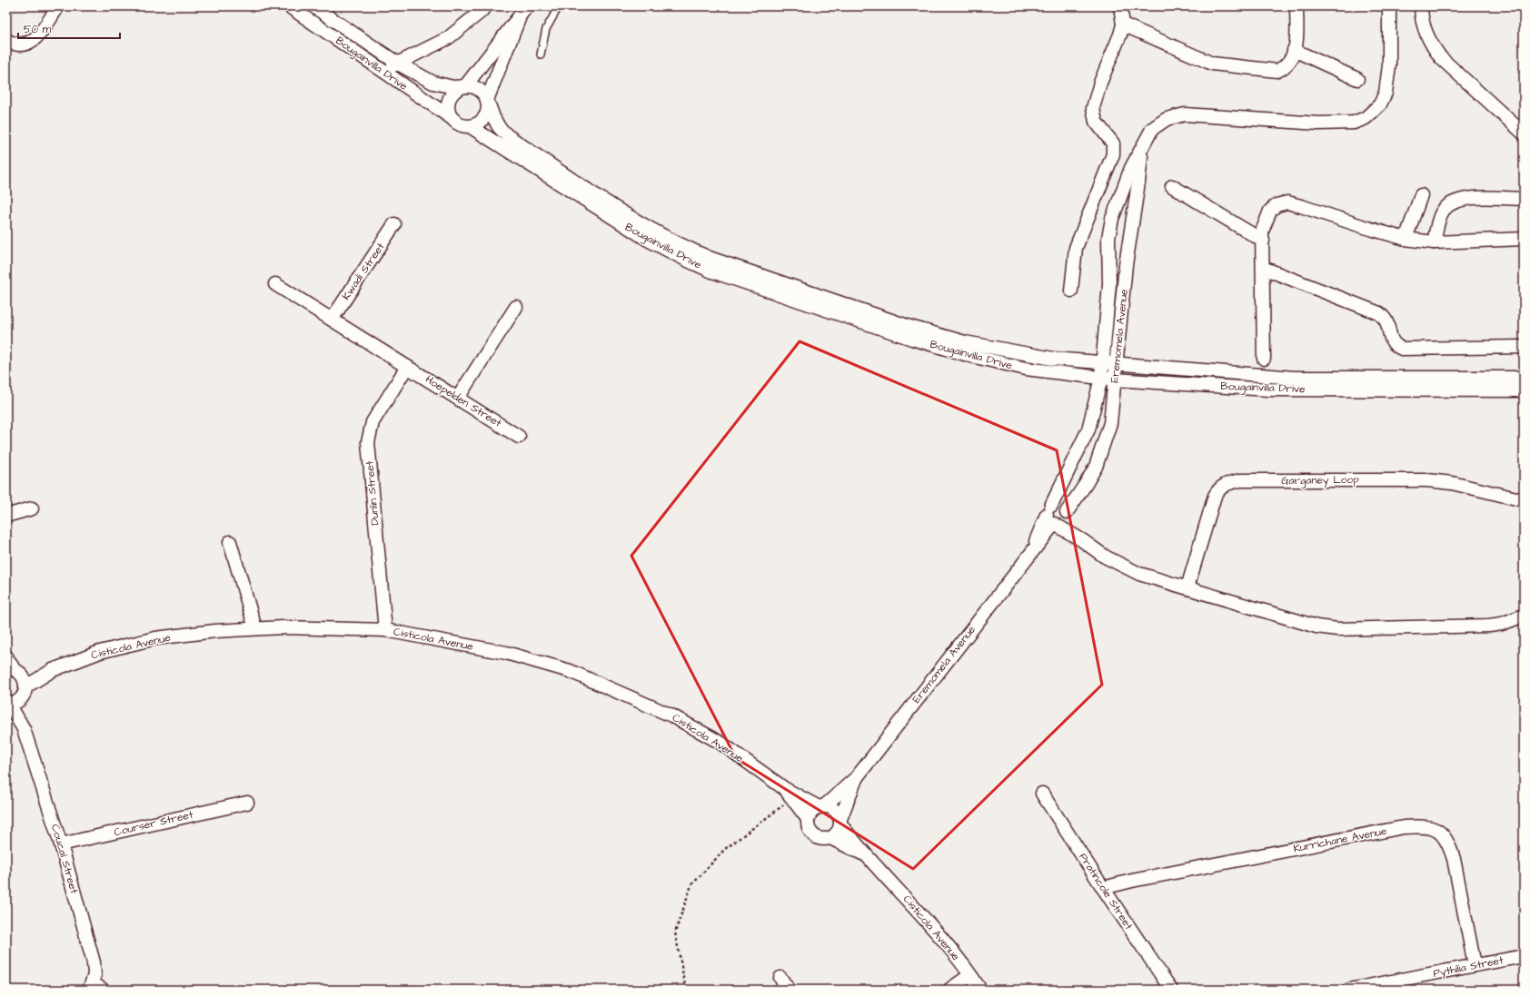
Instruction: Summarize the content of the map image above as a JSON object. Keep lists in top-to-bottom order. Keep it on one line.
{"streets":{"street":["Bougainvilla Drive","Kwadi Street","Eremomela Avenue","Hoepelden Street","Garganey Loop","Dunlin Street","Cisticola Avenue","Courser Street","Kurrichane Avenue","Coucal Street","Pratincole Street","Pythilia Street"]},"crossings":[["Bougainvilla Drive","Eremomela Avenue"],["Eremomela Avenue","Cisticola Avenue"],["Hoepelden Street","Dunlin Street"],["Dunlin Street","Cisticola Avenue"],["Cisticola Avenue","Coucal Street"],["Courser Street","Coucal Street"],["Kurrichane Avenue","Pratincole Street"],["Kurrichane Avenue","Pythilia Street"]],"scale_bar":"50 m"}
